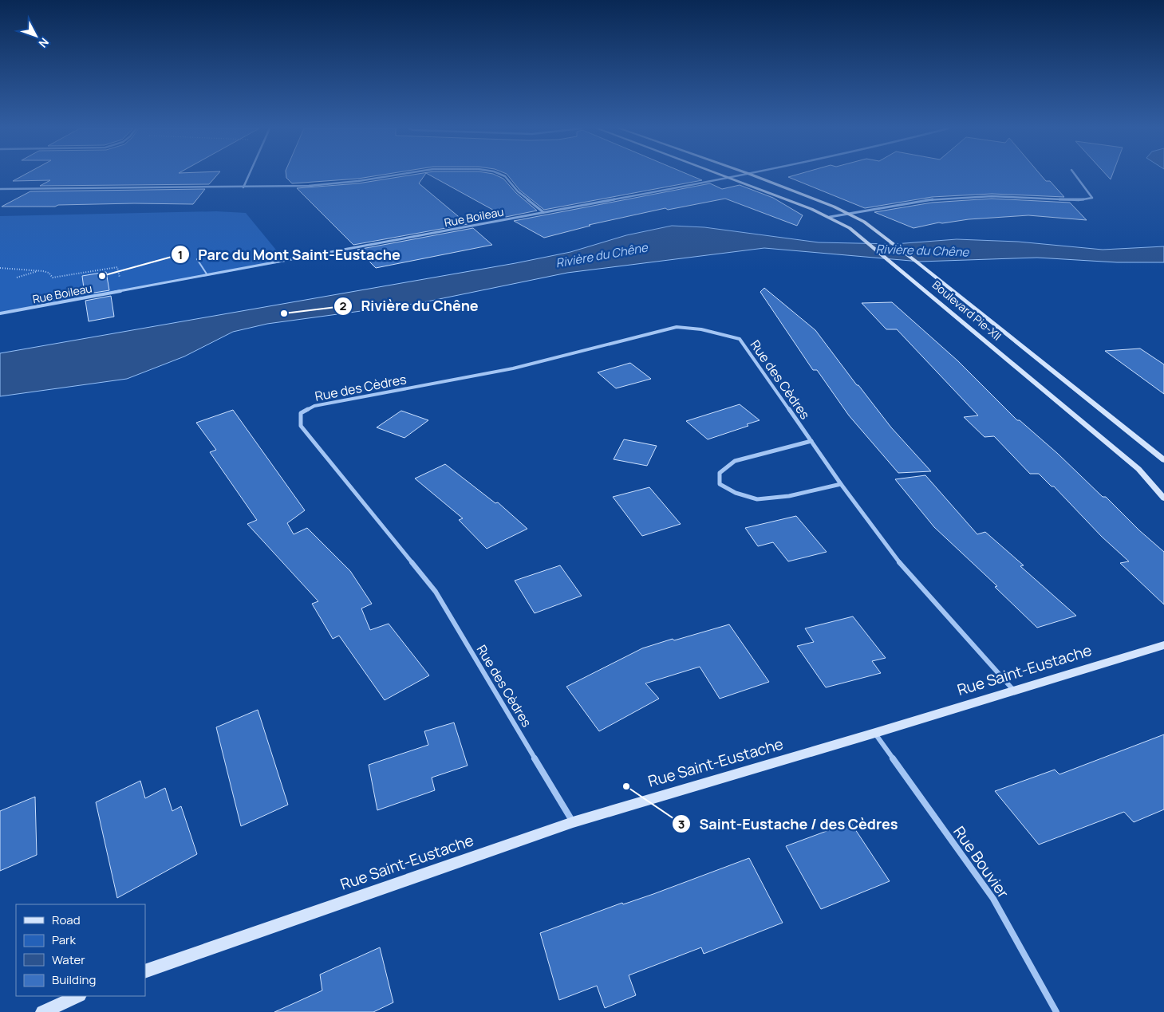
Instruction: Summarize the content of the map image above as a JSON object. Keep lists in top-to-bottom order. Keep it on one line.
{"streets":{"street":["Rue Boileau","Boulevard Pie-XII","Rue des Cèdres","Rue Saint-Eustache","Rue Bouvier"]},"crossings":[["Rue Boileau","Boulevard Pie-XII"],["Rue des Cèdres","Rue Saint-Eustache"],["Rue Saint-Eustache","Rue Bouvier"]],"water":["Rivière du Chêne"],"places":["Parc du Mont Saint-Eustache","Rivière du Chêne","Saint-Eustache / des Cèdres"],"legend":["Road","Park","Water","Building"],"north":"bottom right"}
